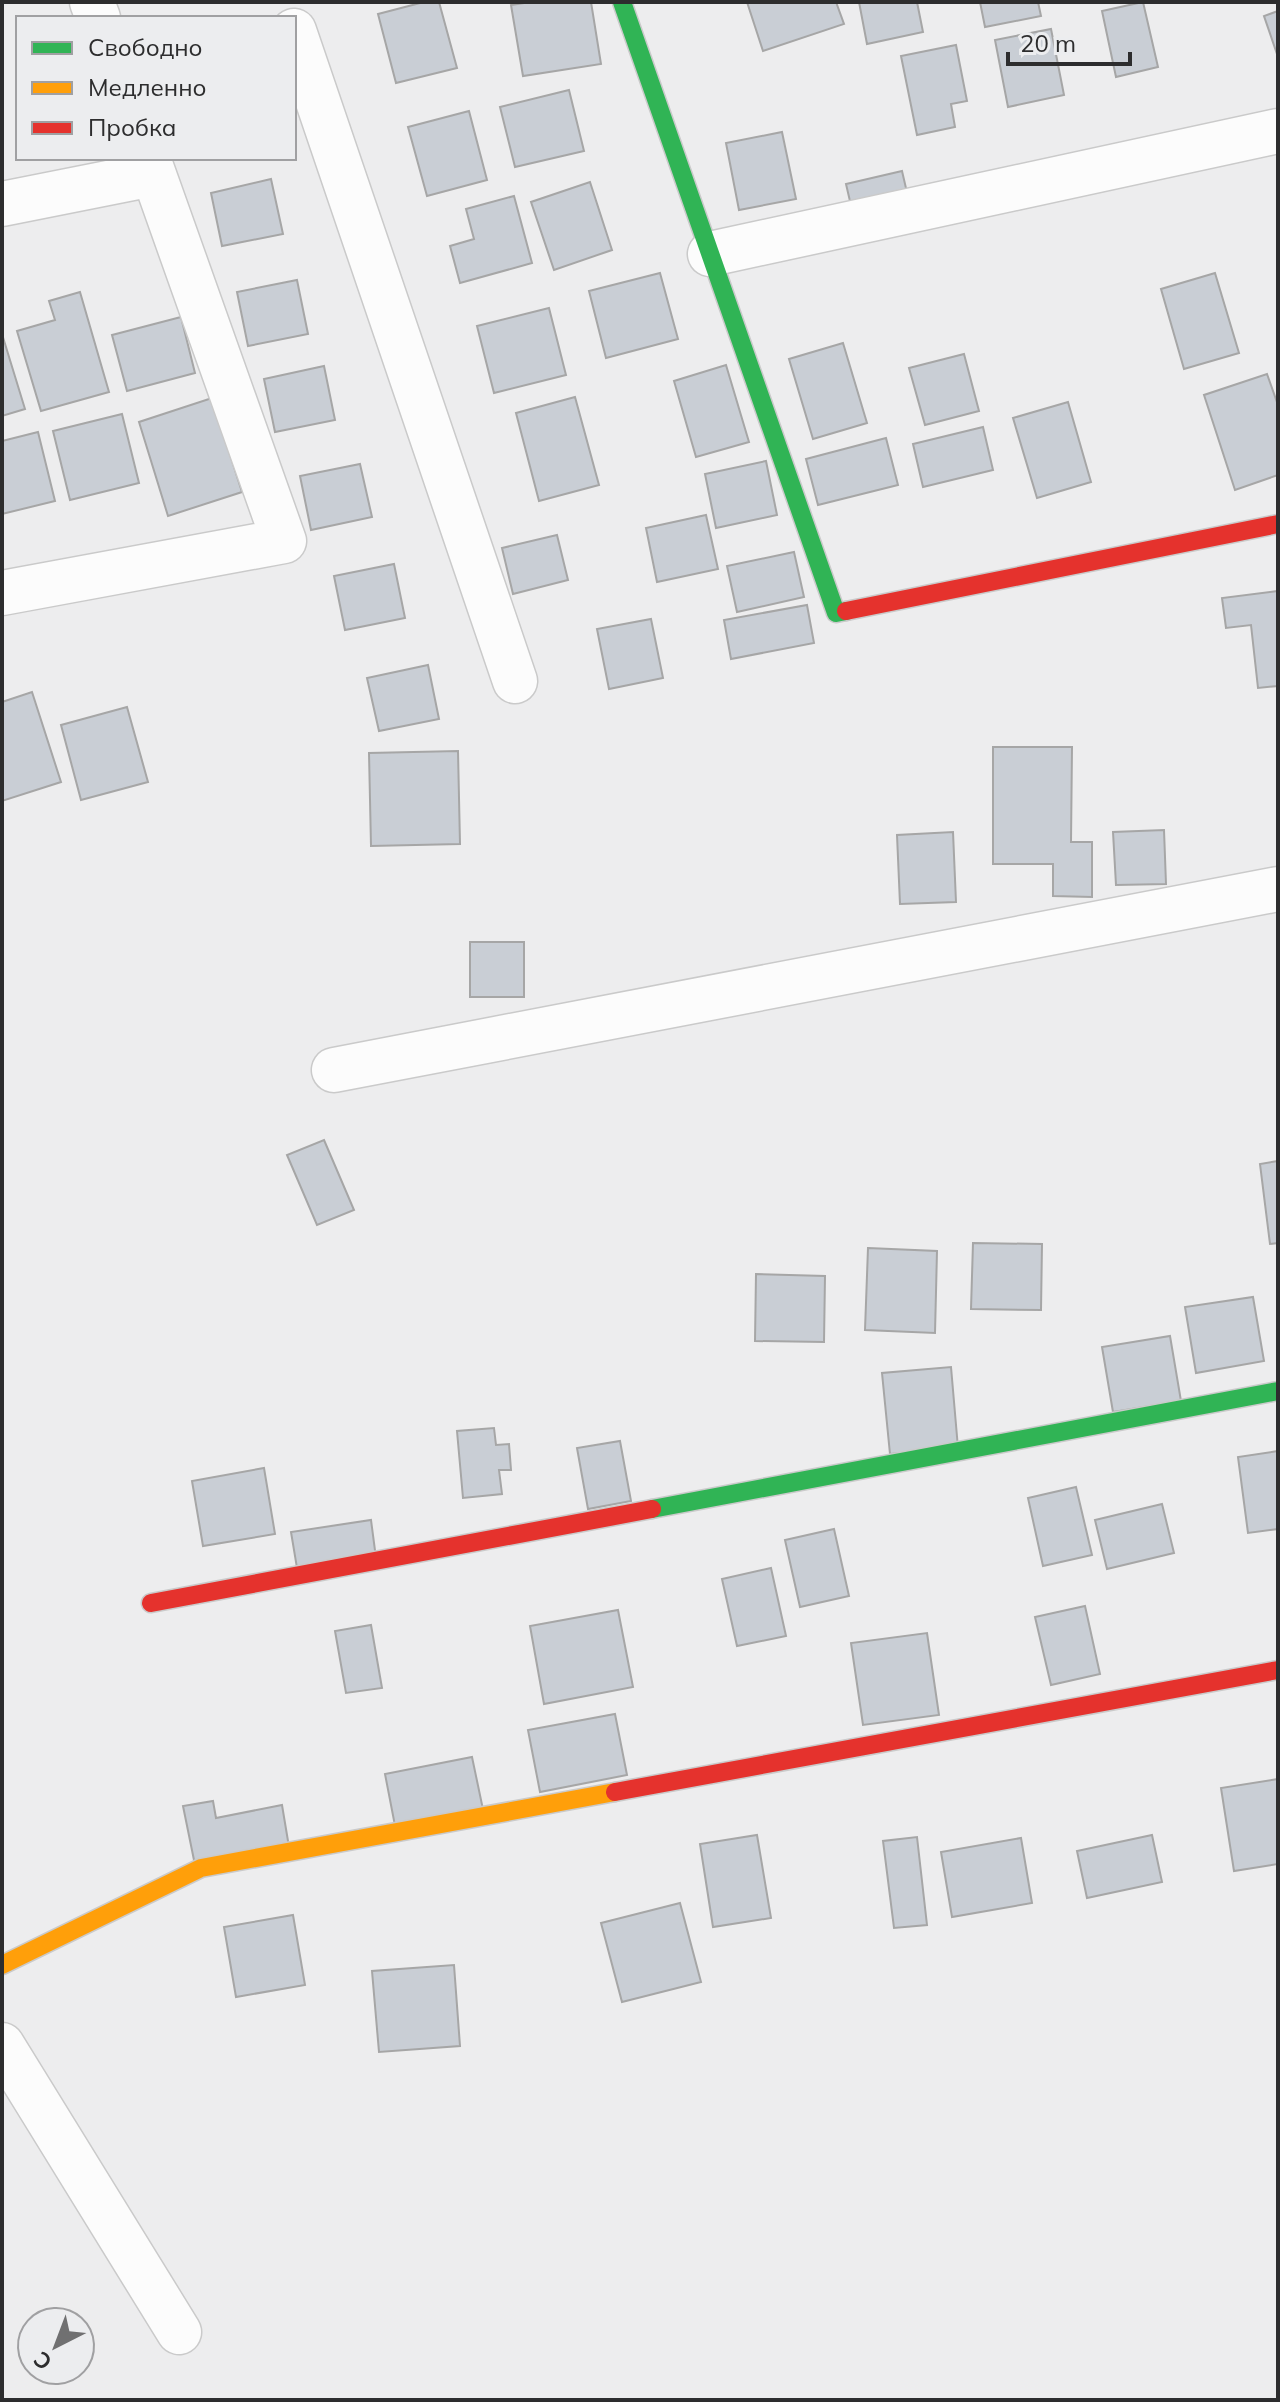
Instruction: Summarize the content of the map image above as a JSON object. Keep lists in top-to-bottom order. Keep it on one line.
{"legend":["Свободно","Медленно","Пробка"],"scale_bar":"20 m","north":"bottom left"}
